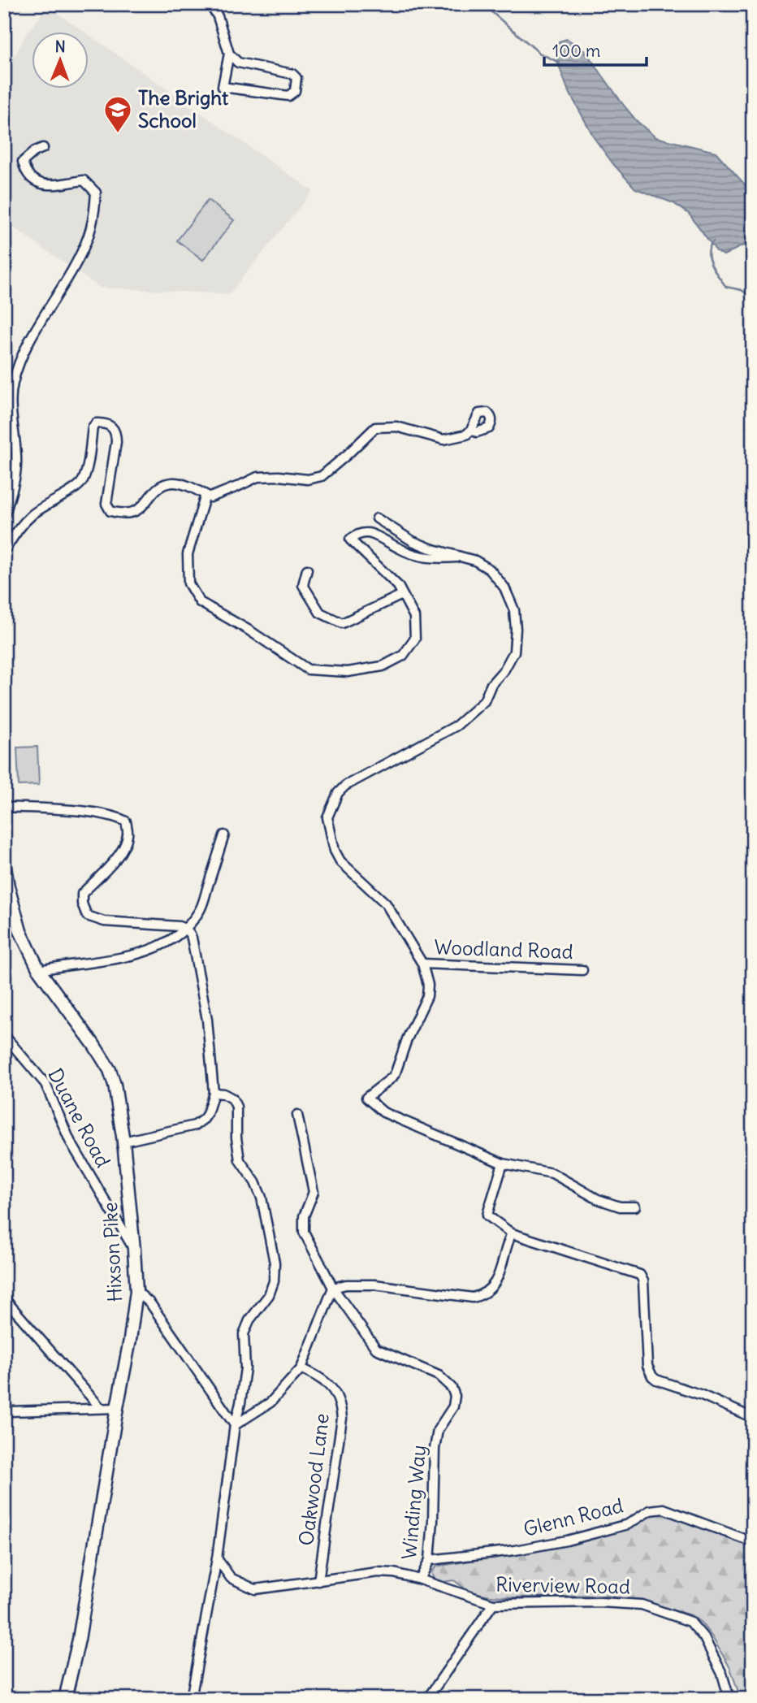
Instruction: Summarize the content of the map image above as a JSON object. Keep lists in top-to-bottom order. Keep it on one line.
{"streets":{"main road":["Hixson Pike"],"street":["Woodland Road","Duane Road","Oakwood Lane","Winding Way","Glenn Road","Riverview Road"]},"crossings":[["Duane Road","Hixson Pike"],["Oakwood Lane","Riverview Road"],["Winding Way","Glenn Road"],["Winding Way","Riverview Road"]],"places":{"school or university":["The Bright School"]},"scale_bar":"100 m","north":"top"}
